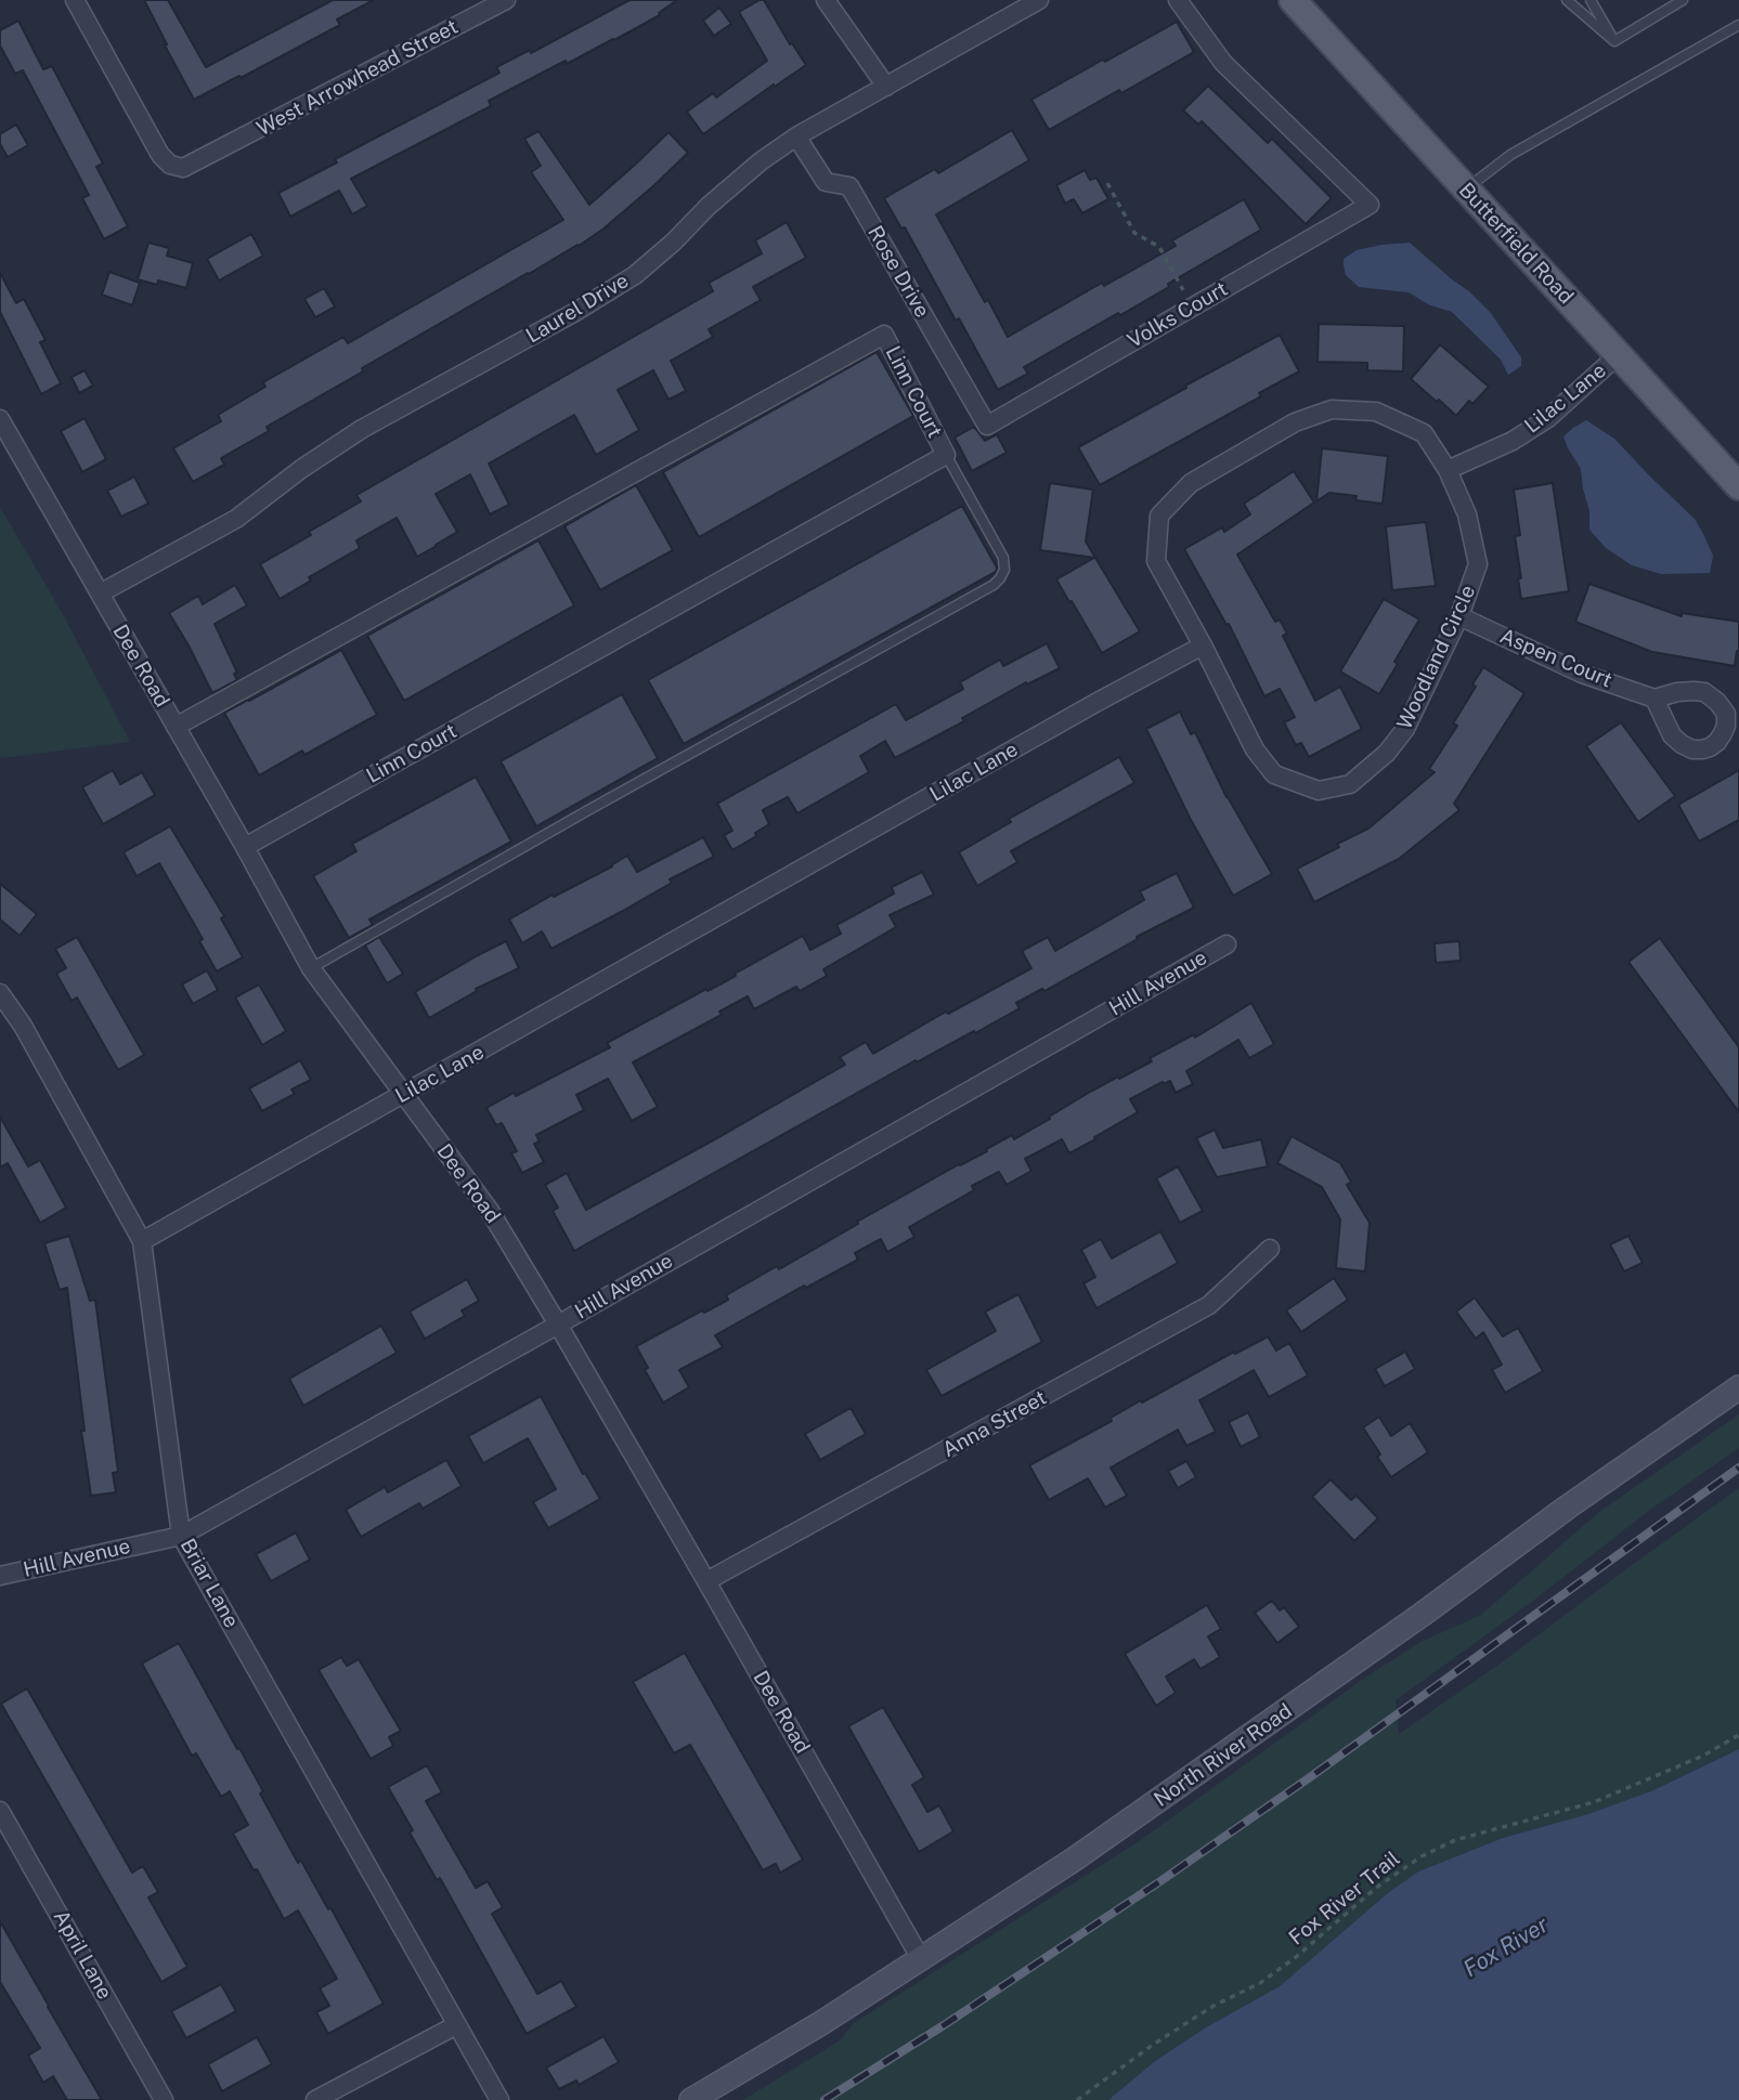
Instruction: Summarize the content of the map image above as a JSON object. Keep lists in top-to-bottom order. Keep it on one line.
{"streets":{"main road":["Butterfield Road","North River Road"],"street":["West Arrowhead Street","Rose Drive","Laurel Drive","Volks Court","Linn Court","Lilac Lane","Woodland Circle","Aspen Court","Dee Road","Hill Avenue","Anna Street","Briar Lane","April Lane"],"path":["Fox River Trail"]},"crossings":[["Butterfield Road","Lilac Lane"],["Rose Drive","Laurel Drive"],["Rose Drive","Volks Court"],["Laurel Drive","Dee Road"],["Linn Court","Dee Road"],["Lilac Lane","Woodland Circle"],["Lilac Lane","Dee Road"],["Lilac Lane","Briar Lane"],["Woodland Circle","Aspen Court"],["Dee Road","Hill Avenue"],["Dee Road","Anna Street"],["Dee Road","North River Road"],["Hill Avenue","Briar Lane"]],"water":["Fox River"]}
